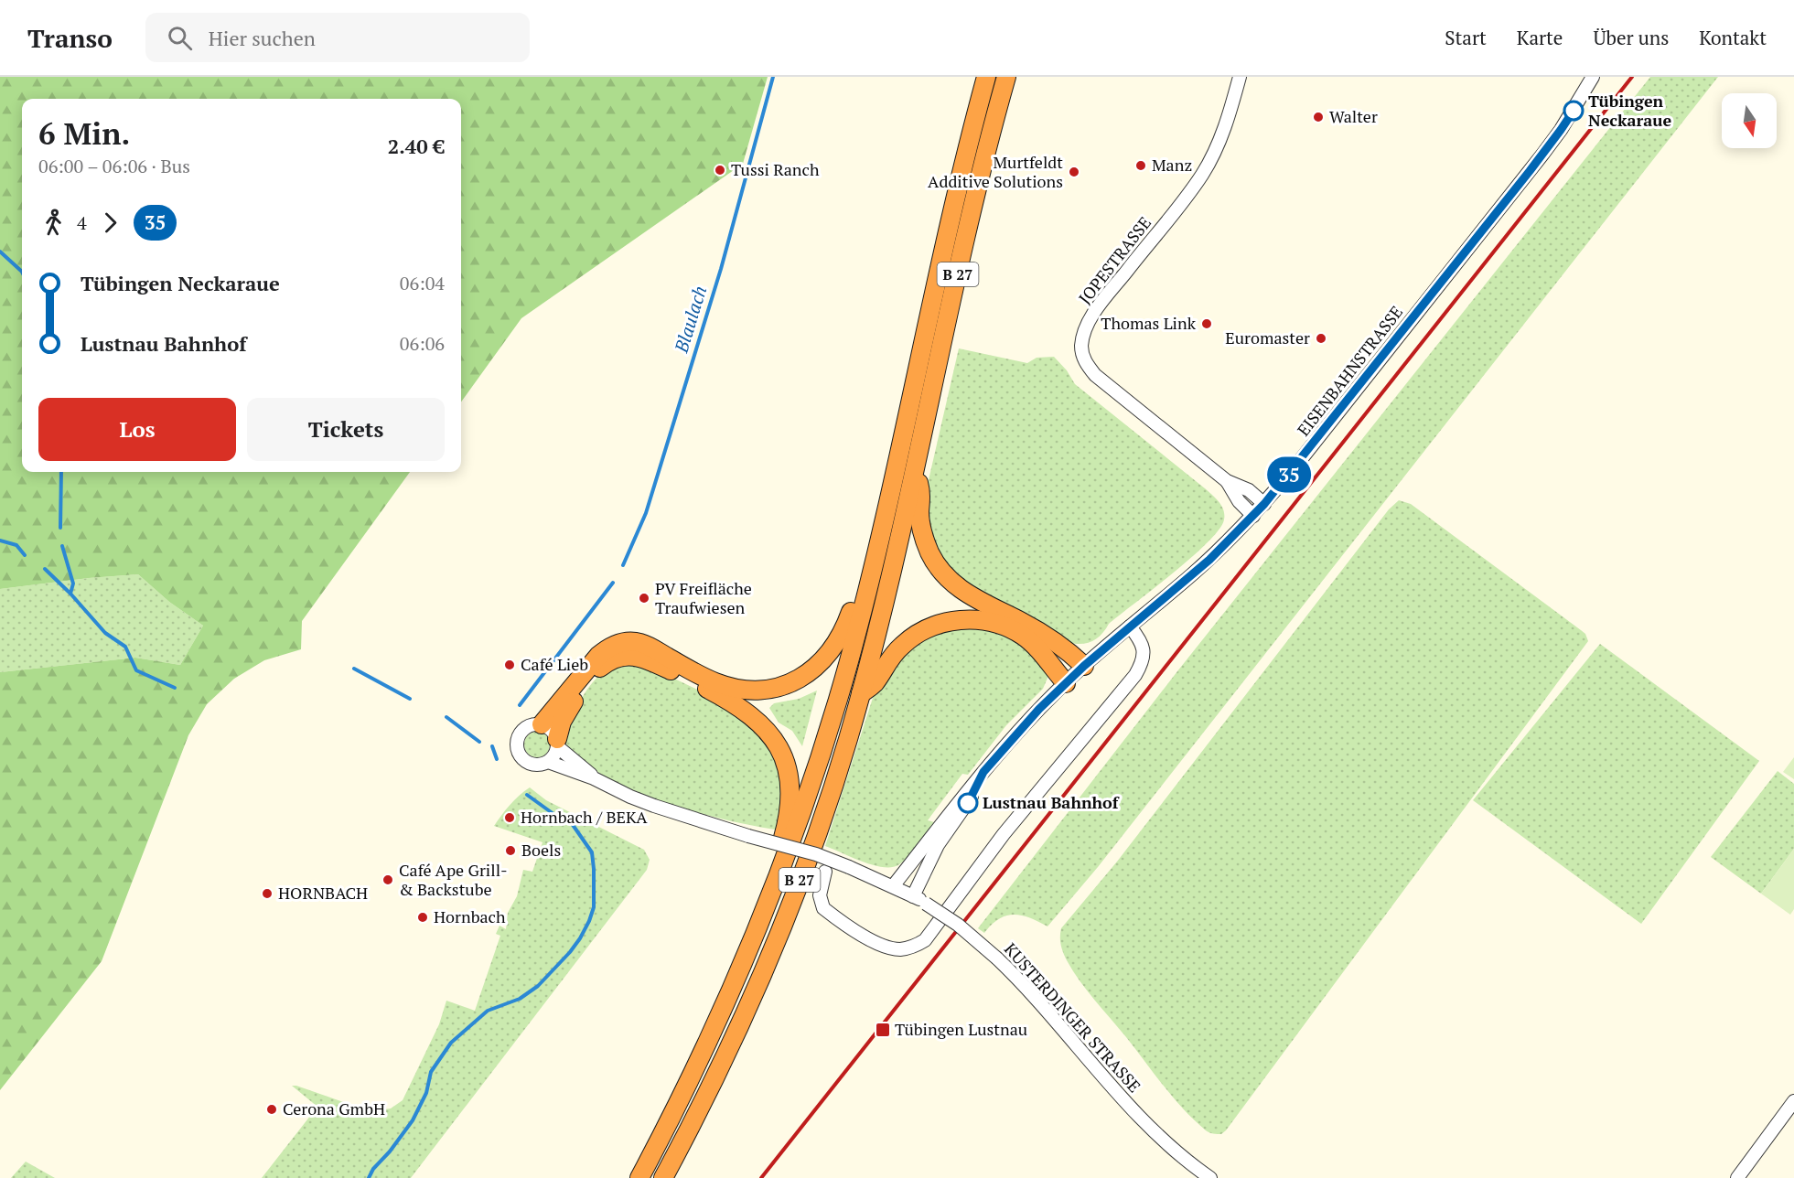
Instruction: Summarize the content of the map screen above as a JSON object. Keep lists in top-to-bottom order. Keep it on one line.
{"streets":{"highway":["B 27"],"street":["JOPESTRASSE","EISENBAHNSTRASSE","KUSTERDINGER STRASSE"]},"crossings":[["JOPESTRASSE","EISENBAHNSTRASSE"],["EISENBAHNSTRASSE","KUSTERDINGER STRASSE"]],"water":["Blaulach"],"places":{"other":["Tübingen Neckaraue","Walter","Manz","Tussi Ranch","Murtfeldt Additive Solutions","Thomas Link","Euromaster","PV Freifläche Traufwiesen","Café Lieb","Lustnau Bahnhof","Hornbach / BEKA","Boels","Café Ape Grill- & Backstube","HORNBACH","Hornbach","Cerona GmbH"],"transit":["Tübingen Lustnau"]},"lines":["bus line 35"],"north":"bottom","page":{"header":"Transo","search":"Hier suchen","nav":["Start","Karte","Über uns","Kontakt"],"on_map":"35","heading":["6 Min.","06:00 – 06:06 · Bus","2.40 €"],"legs":["4","35"],"list":[{"name":"Tübingen Neckaraue","value":"06:04"},{"name":"Lustnau Bahnhof","value":"06:06"}],"buttons":["Los","Tickets"]}}
